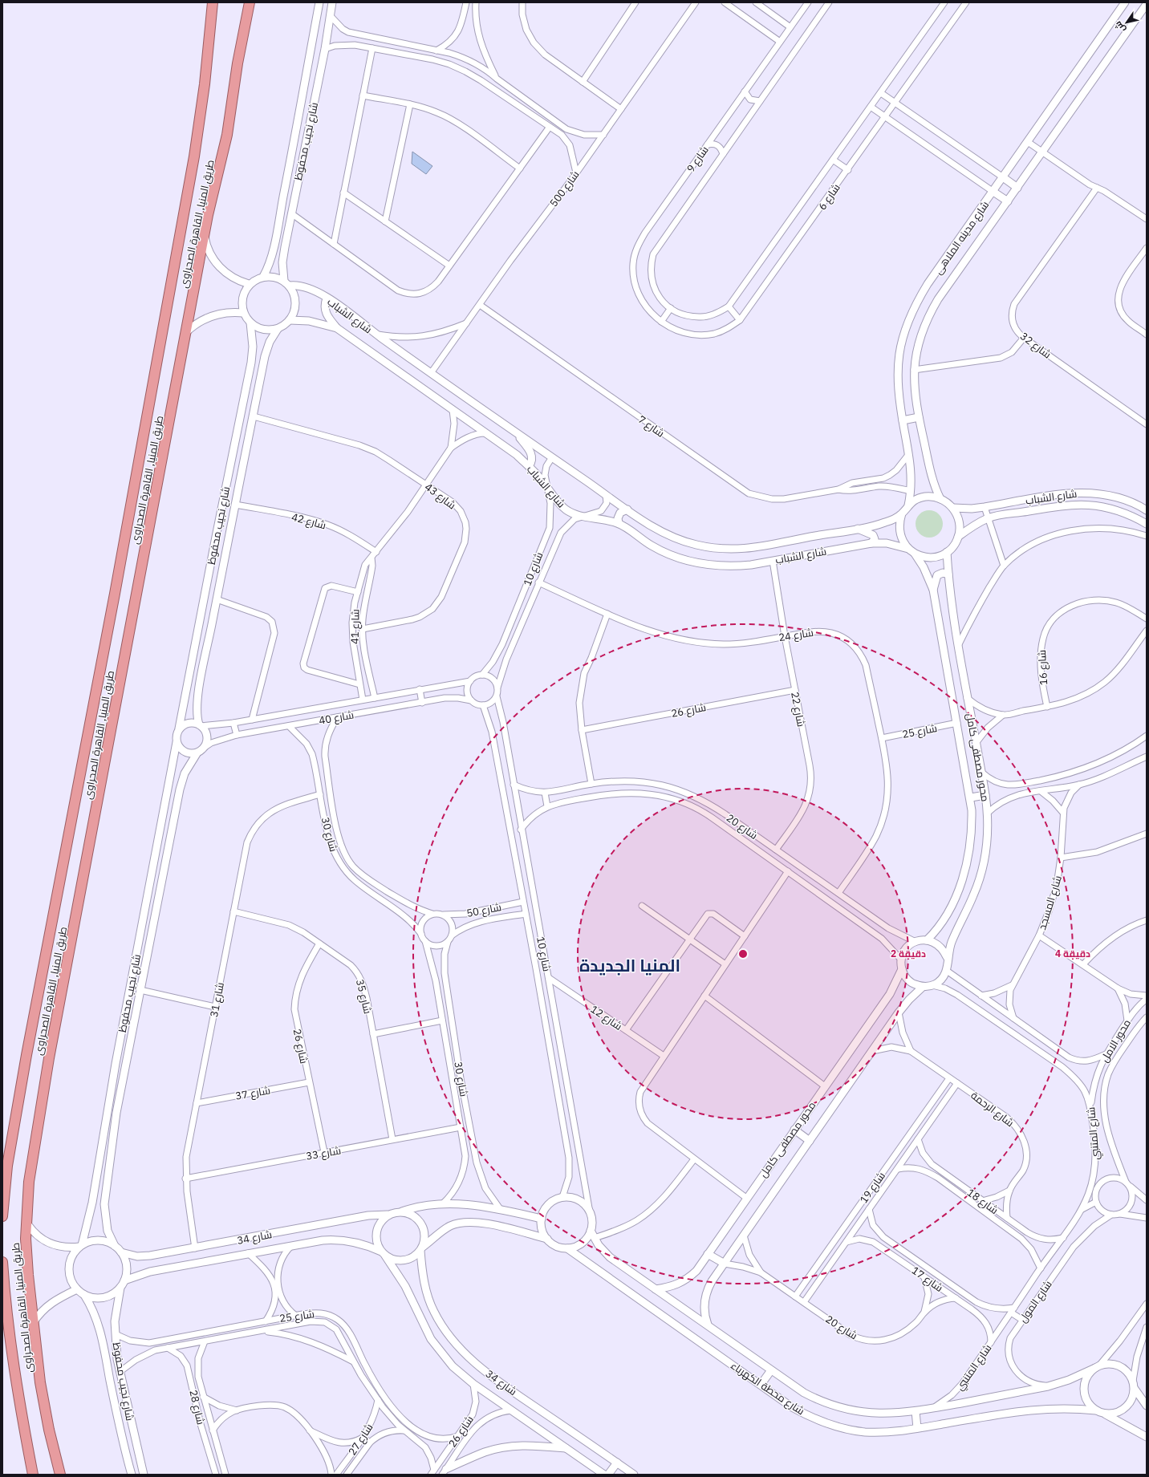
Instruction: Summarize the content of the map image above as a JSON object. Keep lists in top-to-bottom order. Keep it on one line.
{"streets":{"highway":["طريق المنيا, القاهرة الصحراوى"],"street":["شارع نجيب محفوظ","شارع 9","شارع 500","شارع 6","شارع مدينه الملاهى","شارع الشباب","شارع 32","شارع 7","شارع 43","شارع 42","شارع 10","شارع 41","شارع 24","شارع 16","شارع 22","شارع 26","شارع 40","شارع 25","محور مصطفى كامل","شارع 20","شارع 30","شارع المسجد","شارع 50","شارع 35","شارع 31","شارع 12","محور الامل","شارع 37","شارع الرحمة","شارع المتنبي","شارع 33","شارع 19","شارع 18","شارع 34","شارع 17","شارع المول","شارع محطة الكهرباء","شارع 28","شارع 27"]},"crossings":[["شارع نجيب محفوظ","شارع الشباب"],["شارع نجيب محفوظ","شارع 43"],["شارع نجيب محفوظ","شارع 42"],["شارع نجيب محفوظ","شارع 40"],["شارع نجيب محفوظ","شارع 25"],["شارع نجيب محفوظ","شارع 34"],["شارع 9","شارع 6"],["شارع 500","شارع الشباب"],["شارع 500","شارع 7"],["شارع مدينه الملاهى","شارع الشباب"],["شارع مدينه الملاهى","شارع 7"],["شارع مدينه الملاهى","محور مصطفى كامل"],["شارع الشباب","شارع 10"],["شارع الشباب","شارع 41"],["شارع الشباب","شارع 22"],["شارع الشباب","محور مصطفى كامل"],["شارع 43","شارع 41"],["شارع 42","شارع 41"],["شارع 10","شارع 24"],["شارع 10","شارع 40"],["شارع 10","شارع 20"],["شارع 10","شارع 50"],["شارع 10","شارع 12"],["شارع 10","شارع محطة الكهرباء"],["شارع 41","شارع 40"],["شارع 24","شارع 22"],["شارع 24","شارع 25"],["شارع 24","شارع 20"],["شارع 22","شارع 26"],["شارع 22","شارع 20"],["شارع 26","شارع 25"],["شارع 26","شارع 35"],["شارع 26","شارع 37"],["شارع 26","شارع 33"],["شارع 26","شارع 34"],["شارع 40","شارع 30"],["شارع 25","محور مصطفى كامل"],["شارع 25","شارع 28"],["شارع 25","شارع 27"],["محور مصطفى كامل","شارع 20"],["محور مصطفى كامل","شارع الرحمة"],["محور مصطفى كامل","شارع المتنبي"],["محور مصطفى كامل","شارع محطة الكهرباء"],["شارع 20","شارع المتنبي"],["شارع 20","شارع 19"],["شارع 20","شارع 17"],["شارع 30","شارع 50"],["شارع 30","شارع 31"],["شارع 30","شارع 33"],["شارع 35","شارع 31"],["شارع 35","شارع 33"],["شارع 31","شارع 37"],["شارع 31","شارع 33"],["شارع 31","شارع 34"],["محور الامل","شارع المتنبي"],["شارع الرحمة","شارع 19"],["شارع الرحمة","شارع 18"],["شارع المتنبي","شارع 18"],["شارع المتنبي","شارع 17"],["شارع المتنبي","شارع محطة الكهرباء"],["شارع 19","شارع 18"],["شارع 19","شارع 17"],["شارع المول","شارع محطة الكهرباء"]],"districts":["المنيا الجديدة"],"north":"bottom left","rings":["2 دقيقة","4 دقيقة"]}
